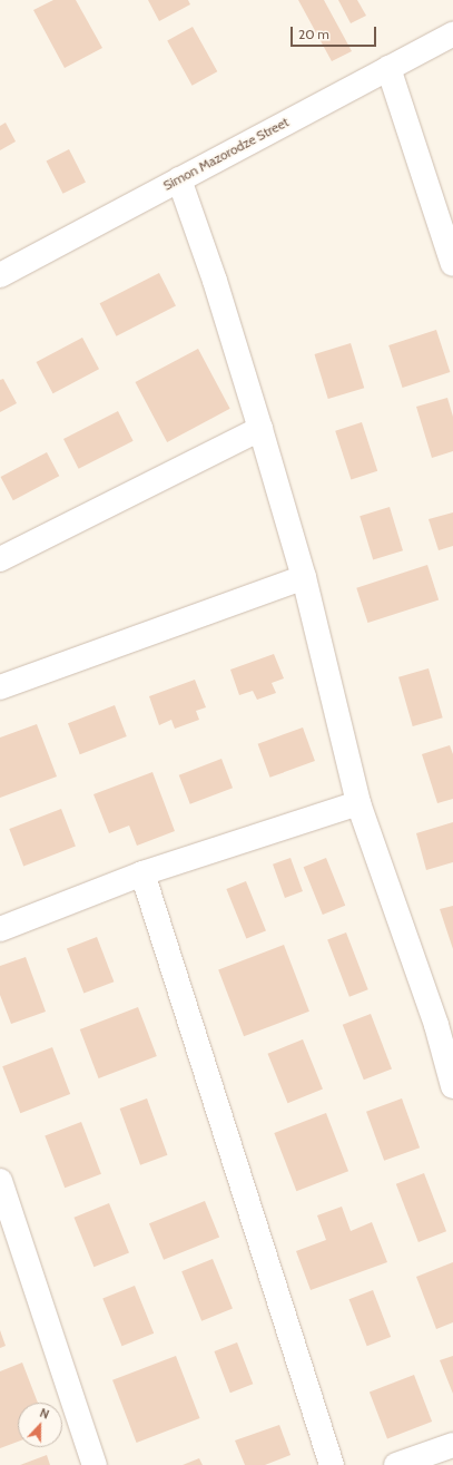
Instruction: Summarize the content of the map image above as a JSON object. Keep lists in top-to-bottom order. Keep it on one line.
{"streets":{"street":["Simon Mazorodze Street"]},"scale_bar":"20 m","north":"top"}
